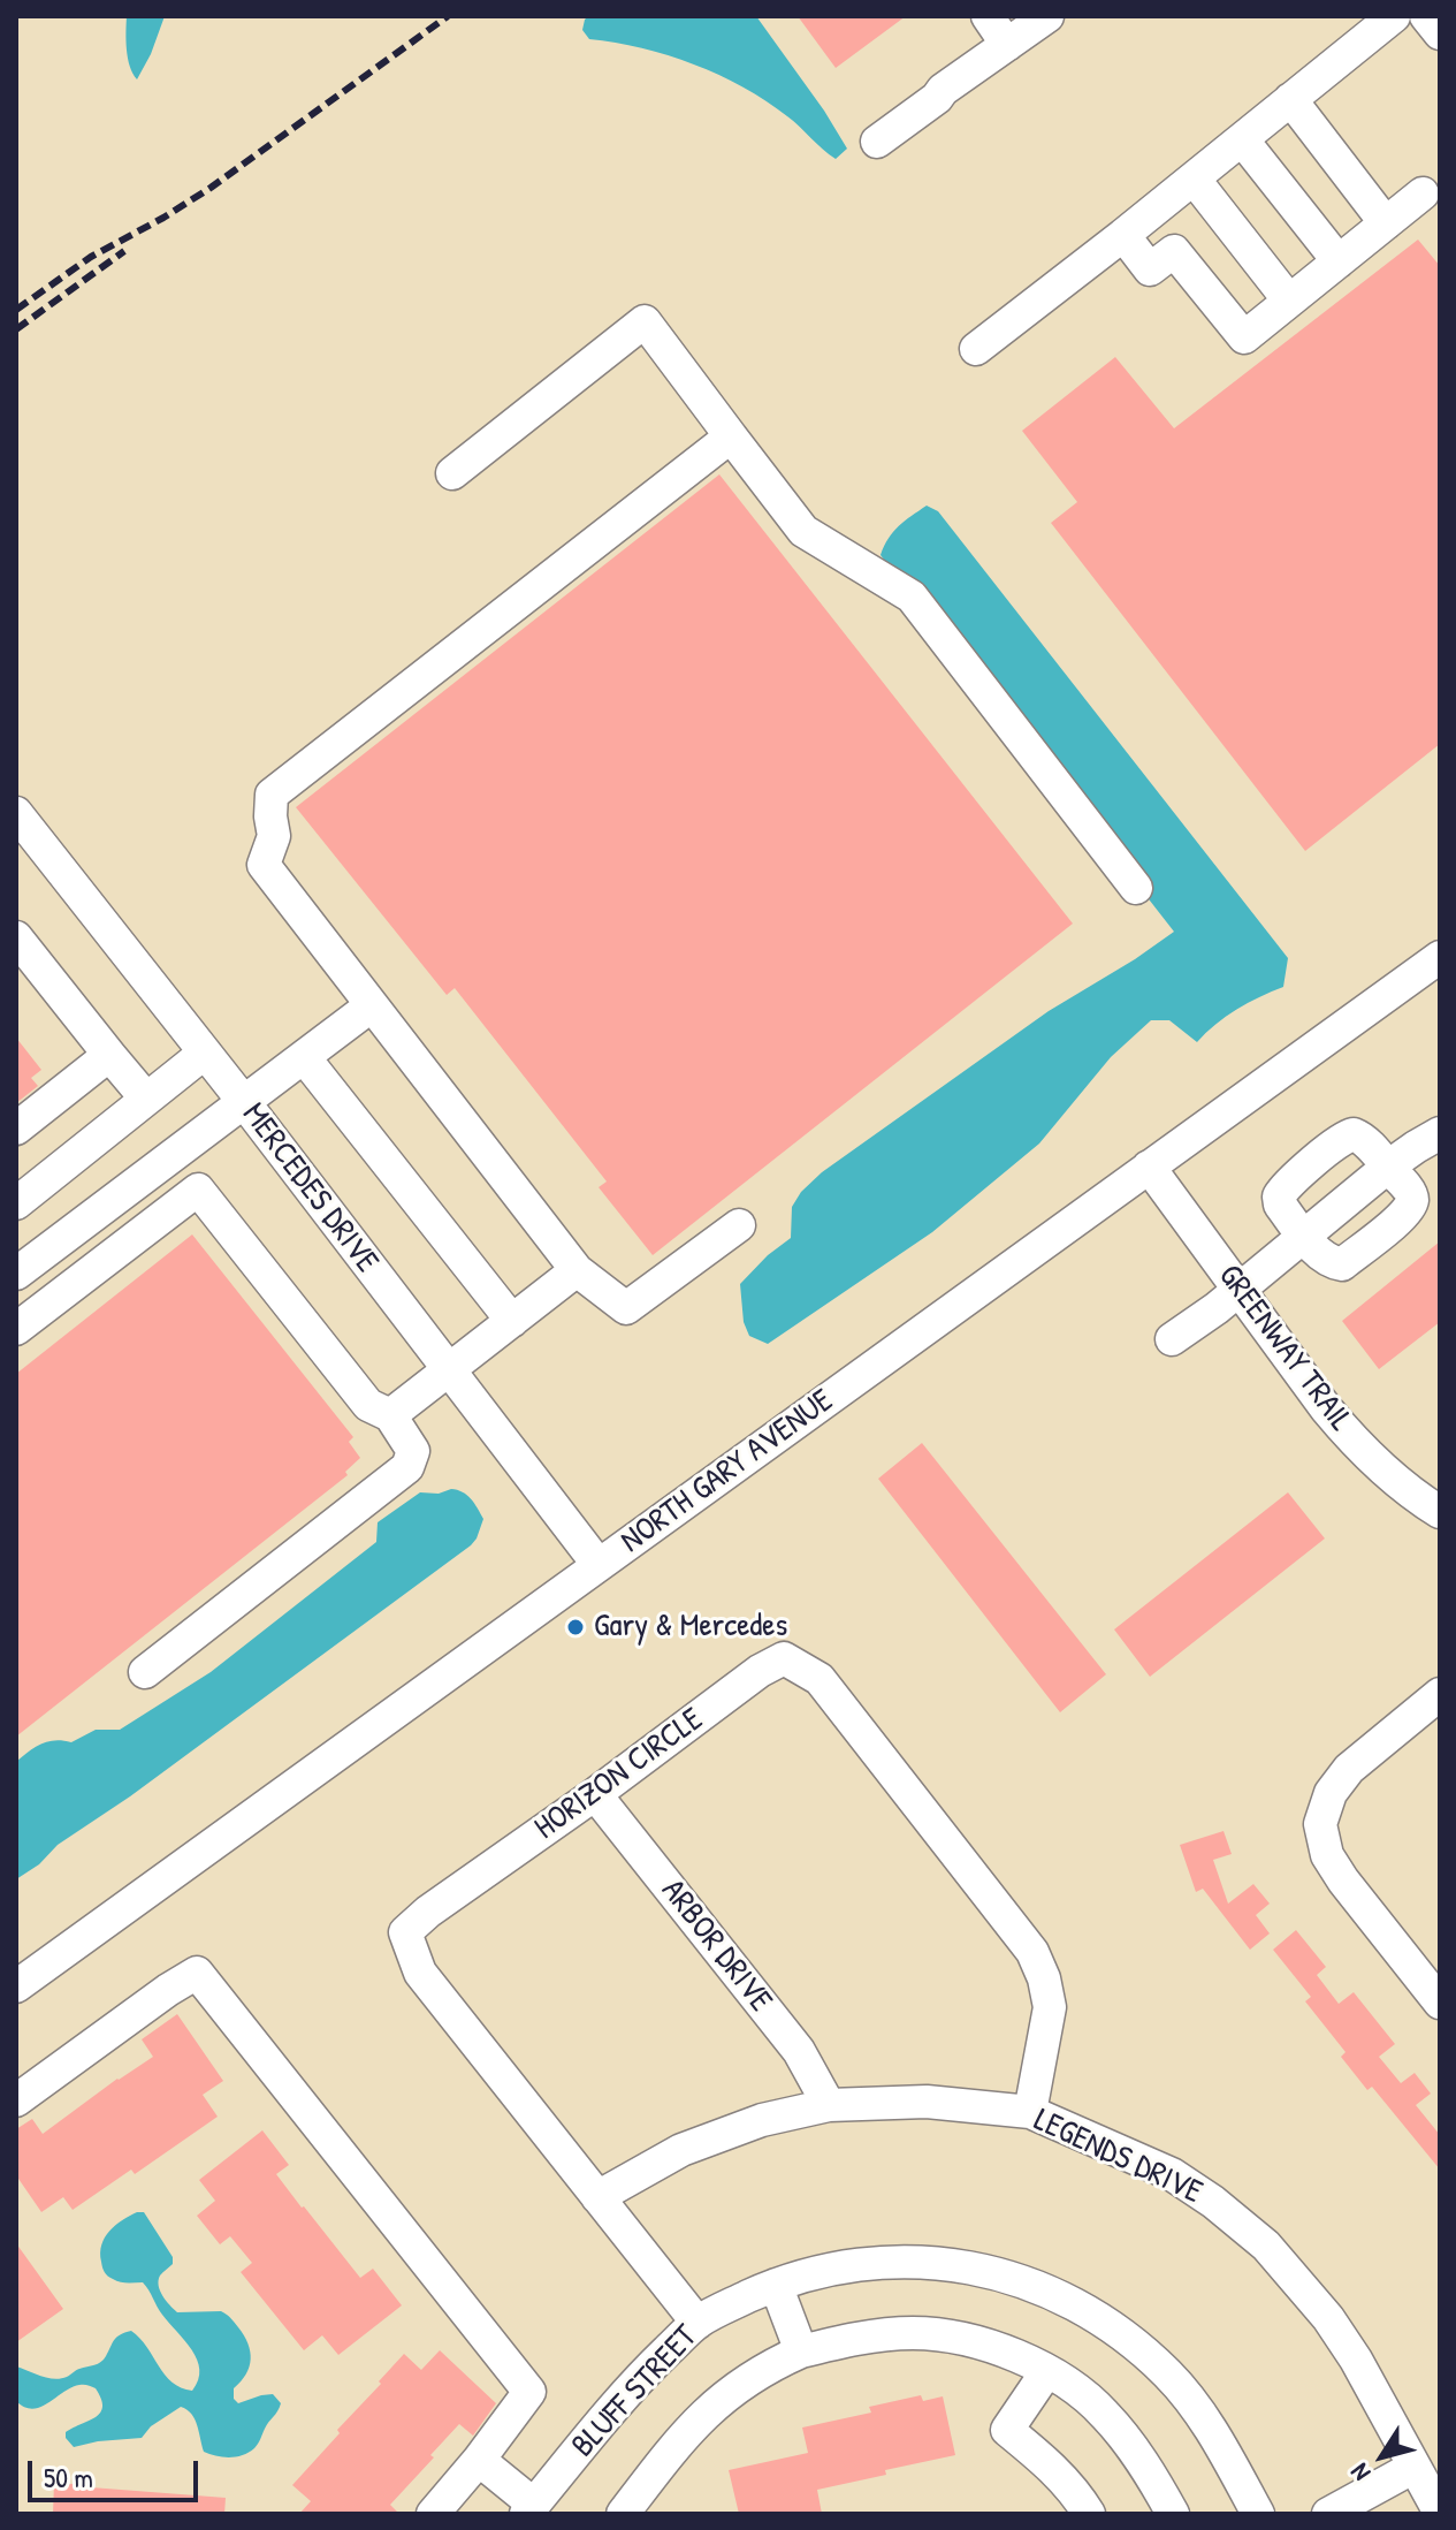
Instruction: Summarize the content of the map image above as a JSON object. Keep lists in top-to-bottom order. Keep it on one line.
{"streets":{"street":["MERCEDES DRIVE","GREENWAY TRAIL","NORTH GARY AVENUE","HORIZON CIRCLE","ARBOR DRIVE","LEGENDS DRIVE","BLUFF STREET"]},"crossings":[["MERCEDES DRIVE","NORTH GARY AVENUE"],["GREENWAY TRAIL","NORTH GARY AVENUE"],["HORIZON CIRCLE","ARBOR DRIVE"],["HORIZON CIRCLE","LEGENDS DRIVE"],["HORIZON CIRCLE","BLUFF STREET"],["ARBOR DRIVE","LEGENDS DRIVE"]],"places":["Gary & Mercedes"],"scale_bar":"50 m","north":"bottom left"}
